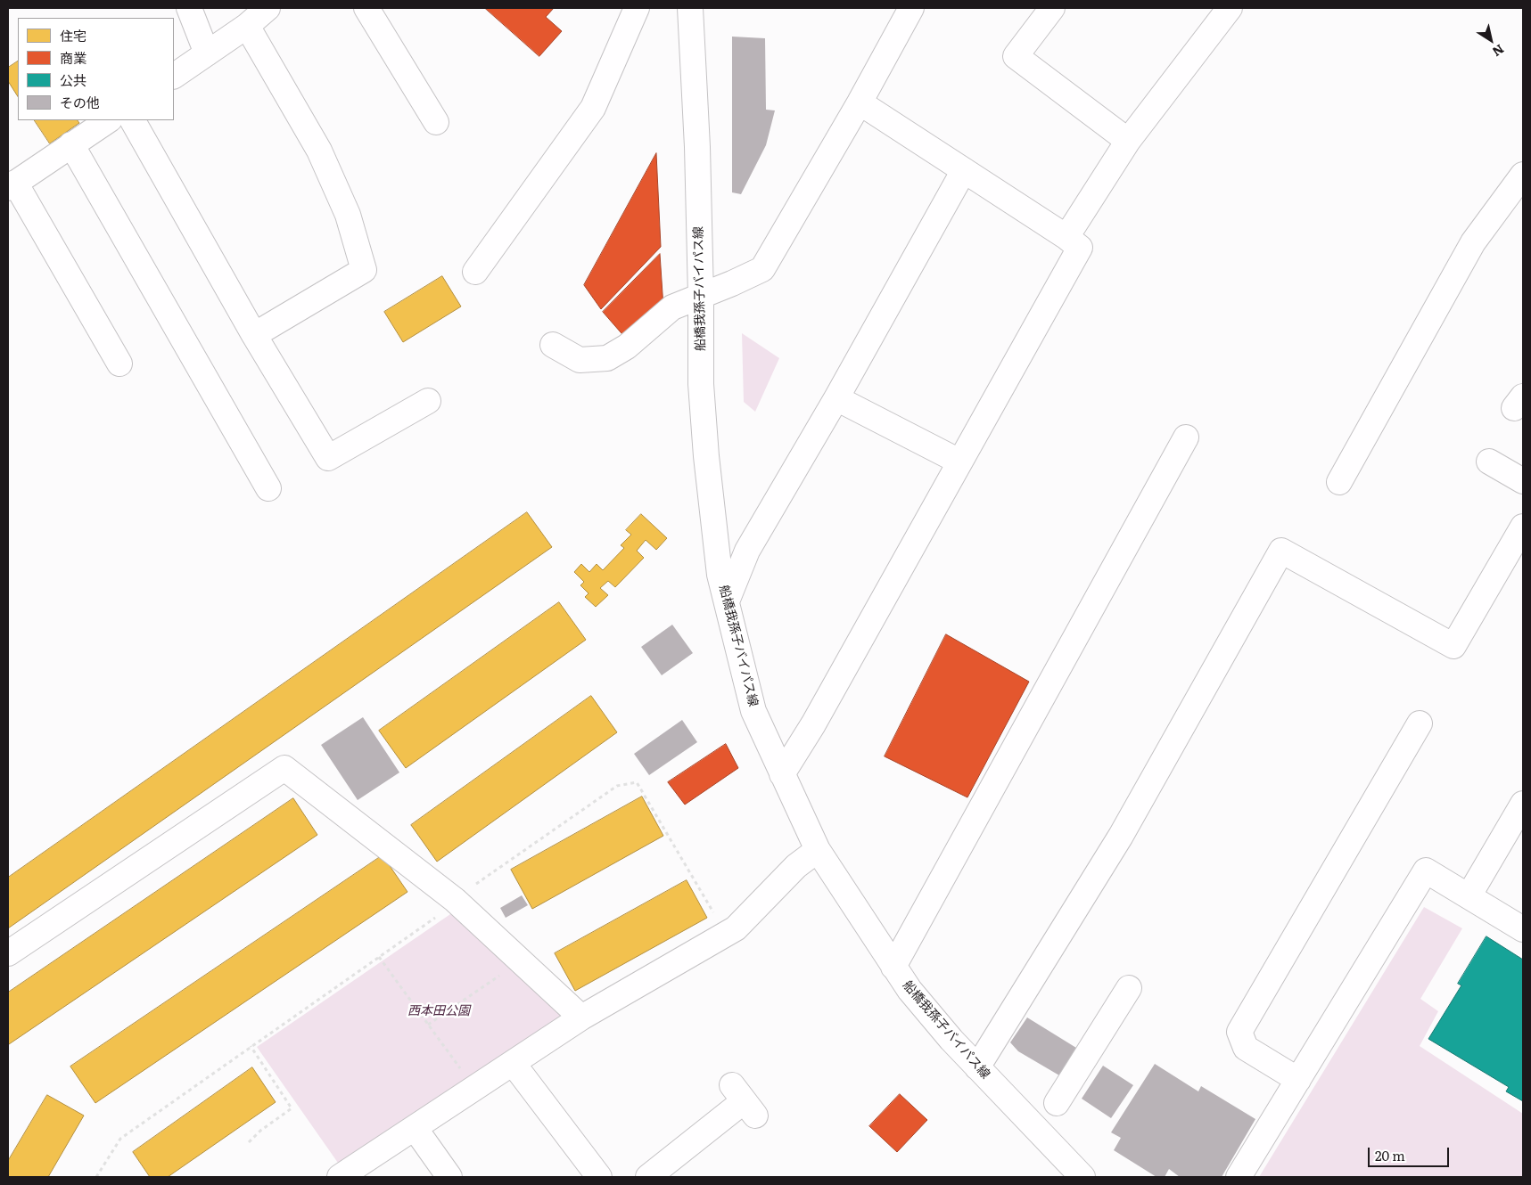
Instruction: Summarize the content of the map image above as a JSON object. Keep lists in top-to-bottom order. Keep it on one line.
{"streets":{"street":["船橋我孫子バイパス線"]},"parks":["西本田公園"],"legend":["住宅","商業","公共","その他"],"scale_bar":"20 m","north":"bottom right"}
